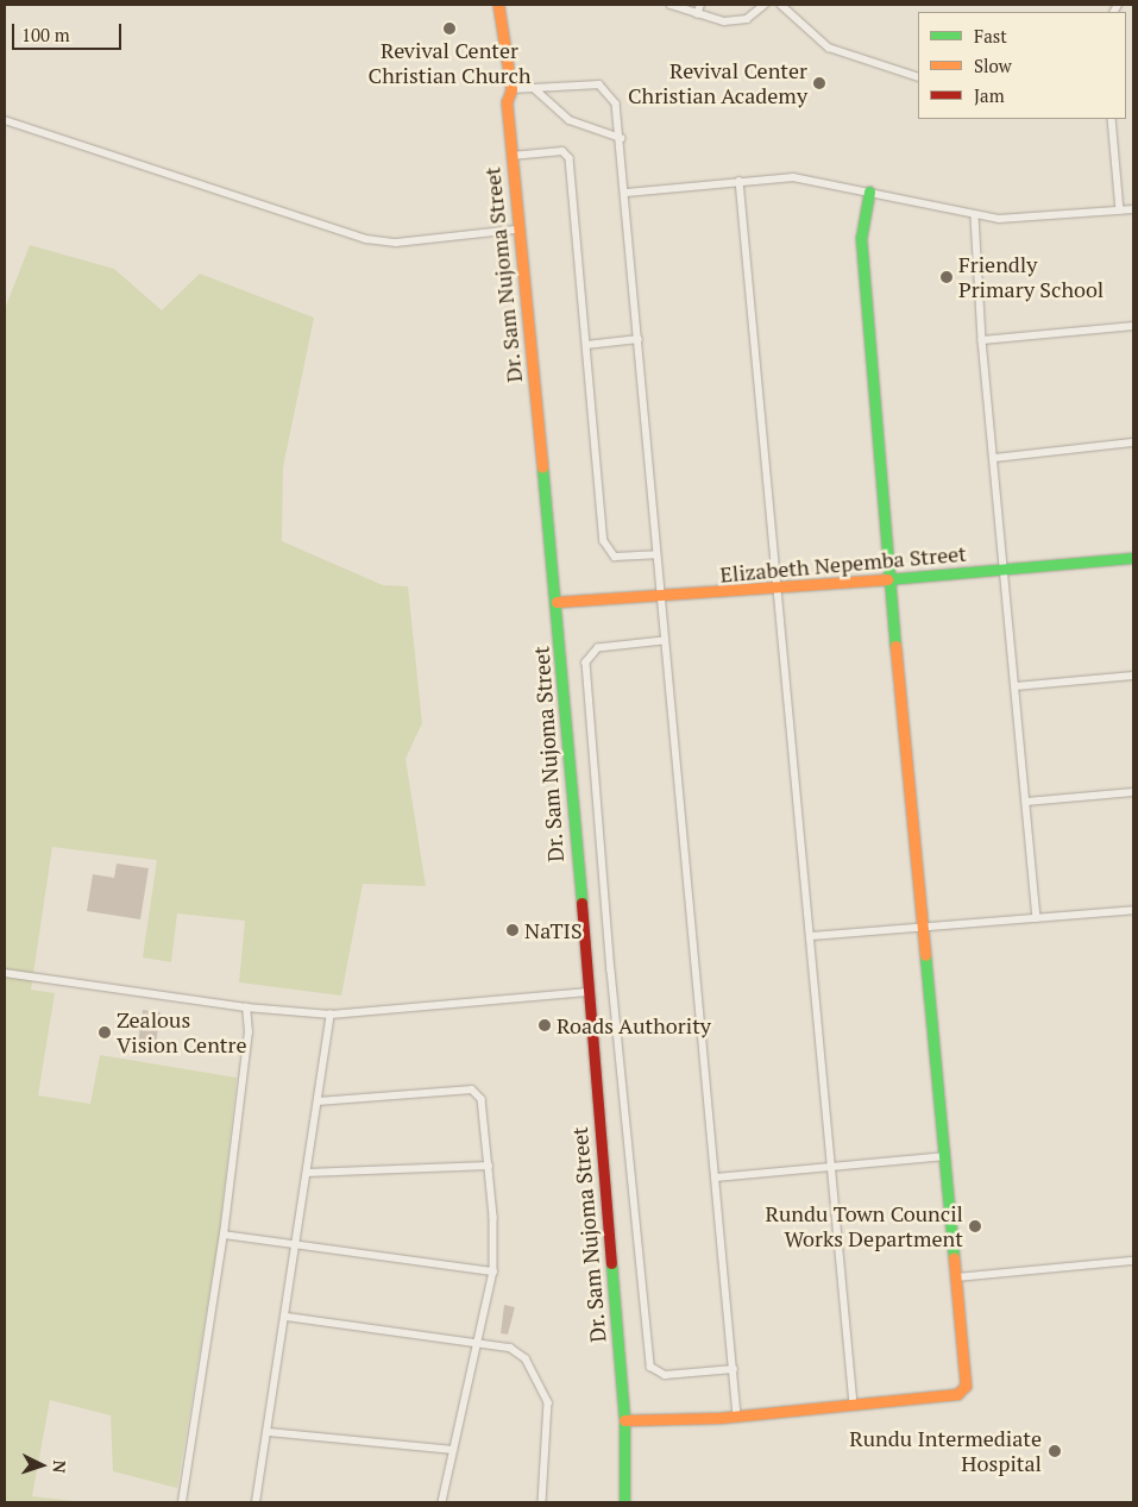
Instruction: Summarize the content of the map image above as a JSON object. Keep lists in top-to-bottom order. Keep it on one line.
{"streets":{"street":["Dr. Sam Nujoma Street","Elizabeth Nepemba Street"]},"crossings":[["Dr. Sam Nujoma Street","Elizabeth Nepemba Street"]],"places":["Revival Center Christian Church","Revival Center Christian Academy","Friendly Primary School","NaTIS","Roads Authority","Zealous Vision Centre","Rundu Town Council Works Department","Rundu Intermediate Hospital"],"legend":["Fast","Slow","Jam"],"scale_bar":"100 m","north":"right"}
